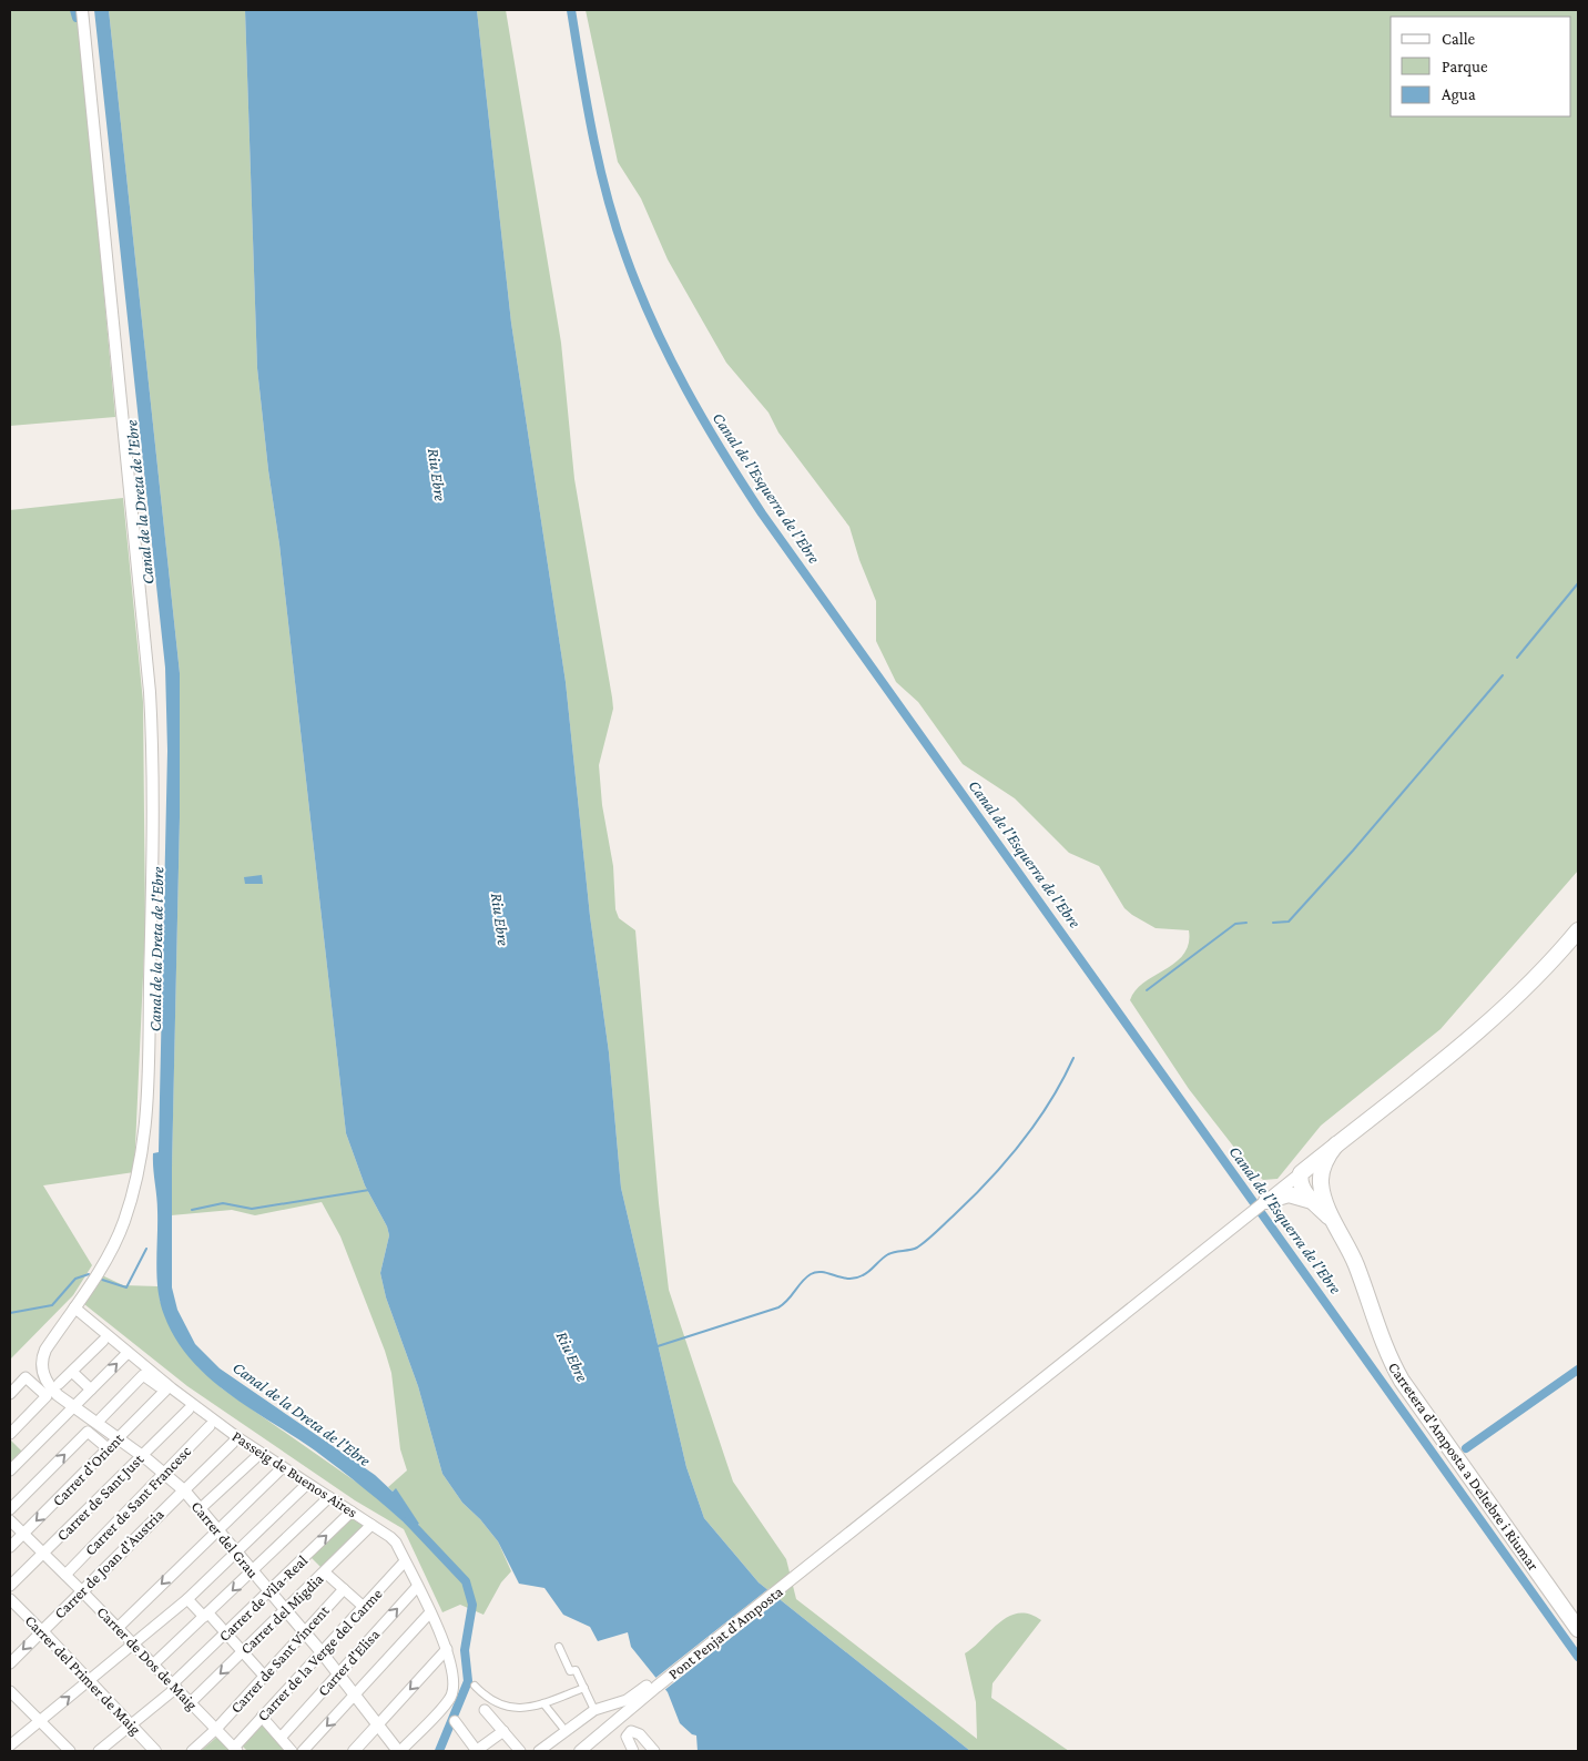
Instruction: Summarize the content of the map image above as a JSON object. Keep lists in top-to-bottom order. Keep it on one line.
{"streets":{"main road":["Carretera d'Amposta a Deltebre i Riumar"],"street":["Carrer d'Orient","Passeig de Buenos Aires","Carrer de Sant Just","Carrer de Sant Francesc","Carrer del Grau","Carrer de Joan d'Àustria","Carrer de Vila-Real","Carrer del Migdia","Pont Penjat d'Amposta","Carrer de la Verge del Carme","Carrer de Dos de Maig","Carrer de Sant Vincent","Carrer d'Elisa","Carrer del Primer de Maig"]},"crossings":[["Carretera d'Amposta a Deltebre i Riumar","Pont Penjat d'Amposta"],["Carrer d'Orient","Passeig de Buenos Aires"],["Carrer d'Orient","Carrer del Grau"],["Carrer d'Orient","Carrer de Dos de Maig"],["Passeig de Buenos Aires","Carrer del Grau"],["Passeig de Buenos Aires","Carrer de Vila-Real"],["Passeig de Buenos Aires","Carrer del Migdia"],["Passeig de Buenos Aires","Carrer de la Verge del Carme"],["Passeig de Buenos Aires","Carrer d'Elisa"],["Carrer de Sant Just","Carrer del Grau"],["Carrer de Sant Just","Carrer de Dos de Maig"],["Carrer de Sant Francesc","Carrer del Grau"],["Carrer de Sant Francesc","Carrer de Dos de Maig"],["Carrer del Grau","Carrer de Joan d'Àustria"],["Carrer del Grau","Carrer de Vila-Real"],["Carrer del Grau","Carrer del Migdia"],["Carrer del Grau","Carrer de la Verge del Carme"],["Carrer del Grau","Carrer de Sant Vincent"],["Carrer del Grau","Carrer d'Elisa"],["Carrer de Joan d'Àustria","Carrer de Dos de Maig"],["Carrer de Joan d'Àustria","Carrer del Primer de Maig"],["Carrer de Vila-Real","Carrer de Dos de Maig"],["Carrer de Vila-Real","Carrer del Primer de Maig"],["Carrer del Migdia","Carrer de Dos de Maig"],["Carrer de la Verge del Carme","Carrer de Dos de Maig"],["Carrer de Dos de Maig","Carrer de Sant Vincent"]],"water":["Riu Ebre","Canal de l'Esquerra de l'Ebre","Canal de la Dreta de l'Ebre"],"legend":["Calle","Parque","Agua"]}
